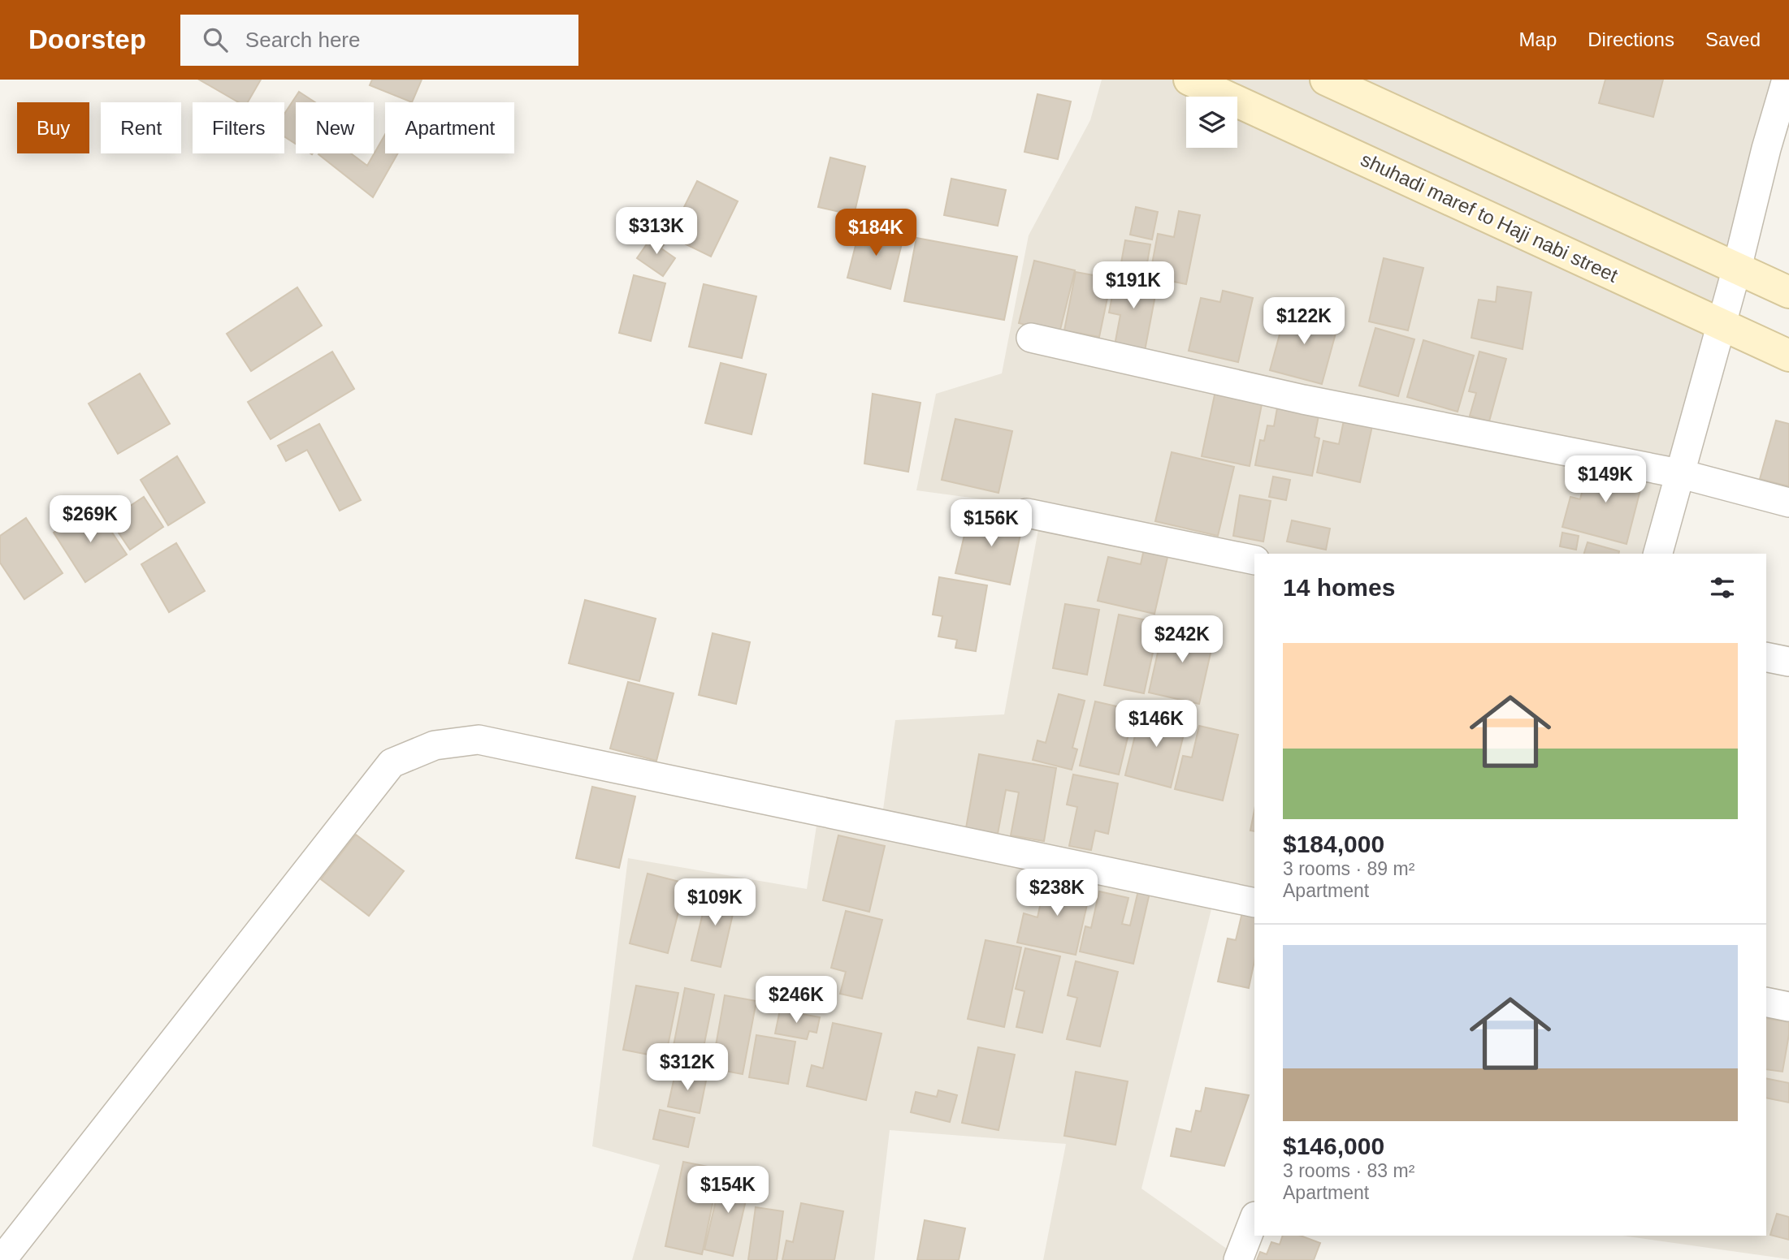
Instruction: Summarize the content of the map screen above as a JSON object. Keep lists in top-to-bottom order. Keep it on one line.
{"streets":{"main road":["shuhadi maref to Haji nabi street"]},"page":{"header":"Doorstep","search":"Search here","nav":["Map","Directions","Saved"],"chip":["Buy","Rent","Filters","New","Apartment"],"price":["$313K","$184K","$191K","$122K","$149K","$269K","$156K","$242K","$146K","$238K","$109K","$246K","$312K","$154K"],"heading":"14 homes","list":[{"name":"$184,000","note":"3 rooms · 89 m² · Apartment"},{"name":"$146,000","note":"3 rooms · 83 m² · Apartment"}]}}
